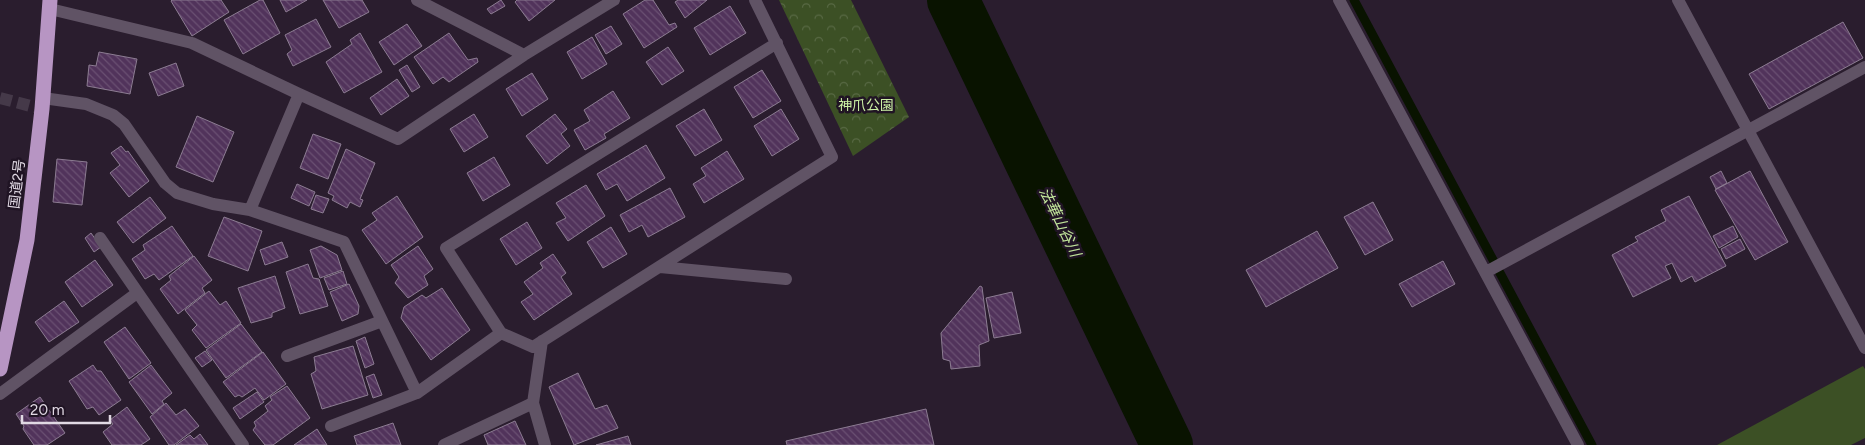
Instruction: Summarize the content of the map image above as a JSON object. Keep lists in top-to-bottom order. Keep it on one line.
{"streets":{"highway":["国道2号"]},"water":["法華山谷川"],"parks":["神爪公園"],"scale_bar":"20 m"}
